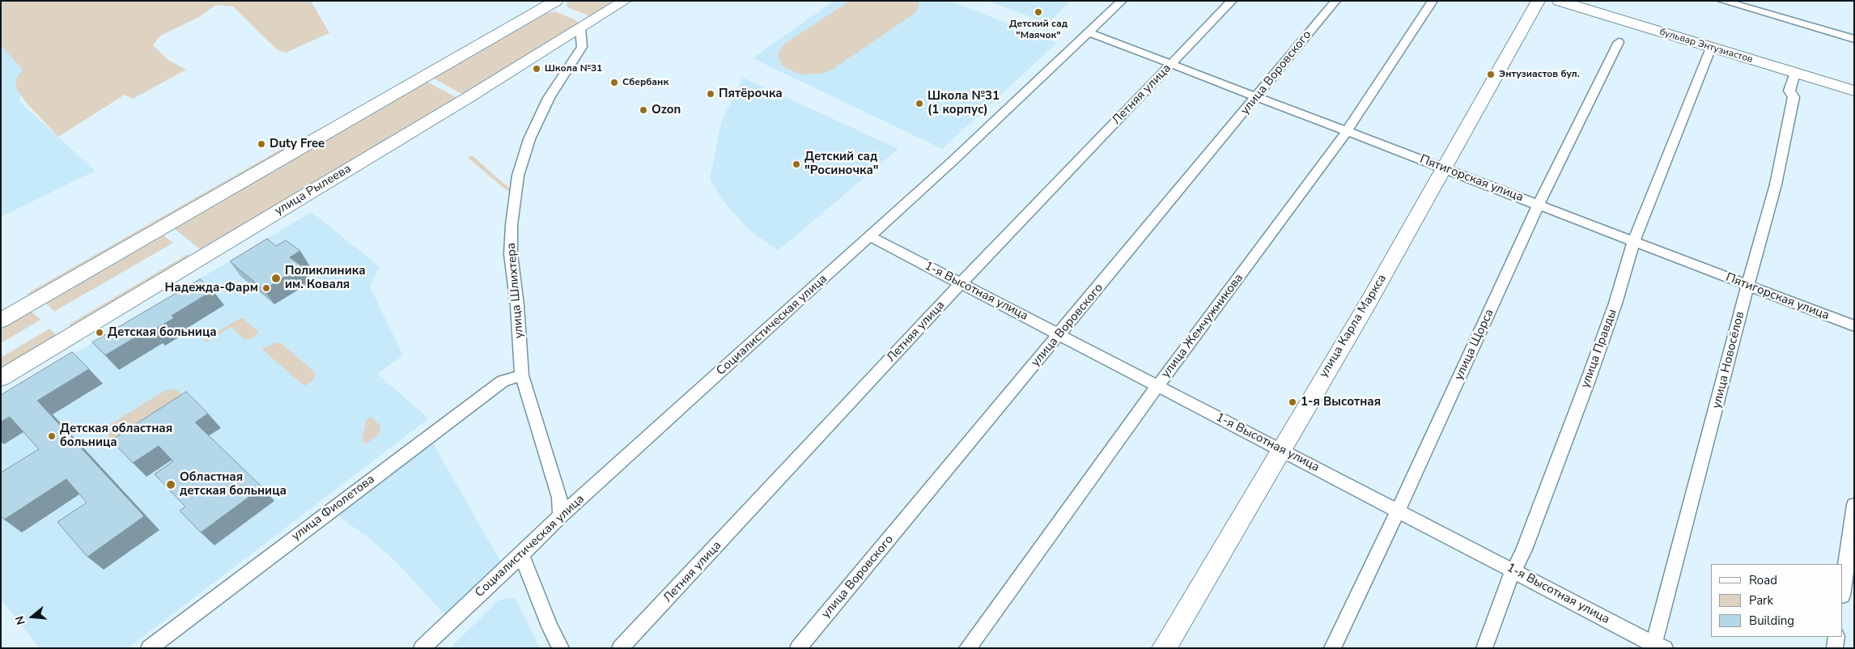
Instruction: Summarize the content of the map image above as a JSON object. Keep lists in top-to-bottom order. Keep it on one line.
{"streets":{"main road":["бульвар Энтузиастов","улица Рылеева","улица Карла Маркса"],"street":["улица Воровского","Летняя улица","Пятигорская улица","улица Шлихтера","1-я Высотная улица","Социалистическая улица","улица Жемчужникова","улица Щорса","улица Правды","улица Новосёлов","улица Фиолетова"]},"crossings":[["бульвар Энтузиастов","улица Правды"],["бульвар Энтузиастов","улица Новосёлов"],["улица Воровского","Пятигорская улица"],["улица Воровского","1-я Высотная улица"],["Летняя улица","Пятигорская улица"],["Летняя улица","1-я Высотная улица"],["Пятигорская улица","Социалистическая улица"],["Пятигорская улица","улица Жемчужникова"],["Пятигорская улица","улица Карла Маркса"],["Пятигорская улица","улица Щорса"],["Пятигорская улица","улица Правды"],["Пятигорская улица","улица Новосёлов"],["улица Рылеева","улица Шлихтера"],["улица Шлихтера","Социалистическая улица"],["улица Шлихтера","улица Фиолетова"],["1-я Высотная улица","Социалистическая улица"],["1-я Высотная улица","улица Жемчужникова"],["1-я Высотная улица","улица Карла Маркса"],["1-я Высотная улица","улица Щорса"],["1-я Высотная улица","улица Правды"],["1-я Высотная улица","улица Новосёлов"]],"places":["Детский сад \"Маячок\"","Школа №31","Энтузиастов бул.","Сбербанк","Пятёрочка","Школа №31 (1 корпус)","Ozon","Duty Free","Детский сад \"Росиночка\"","Поликлиника им. Коваля","Надежда-Фарм","Детская больница","1-я Высотная","Детская областная больница","Областная детская больница"],"legend":["Road","Park","Building"],"north":"left"}
